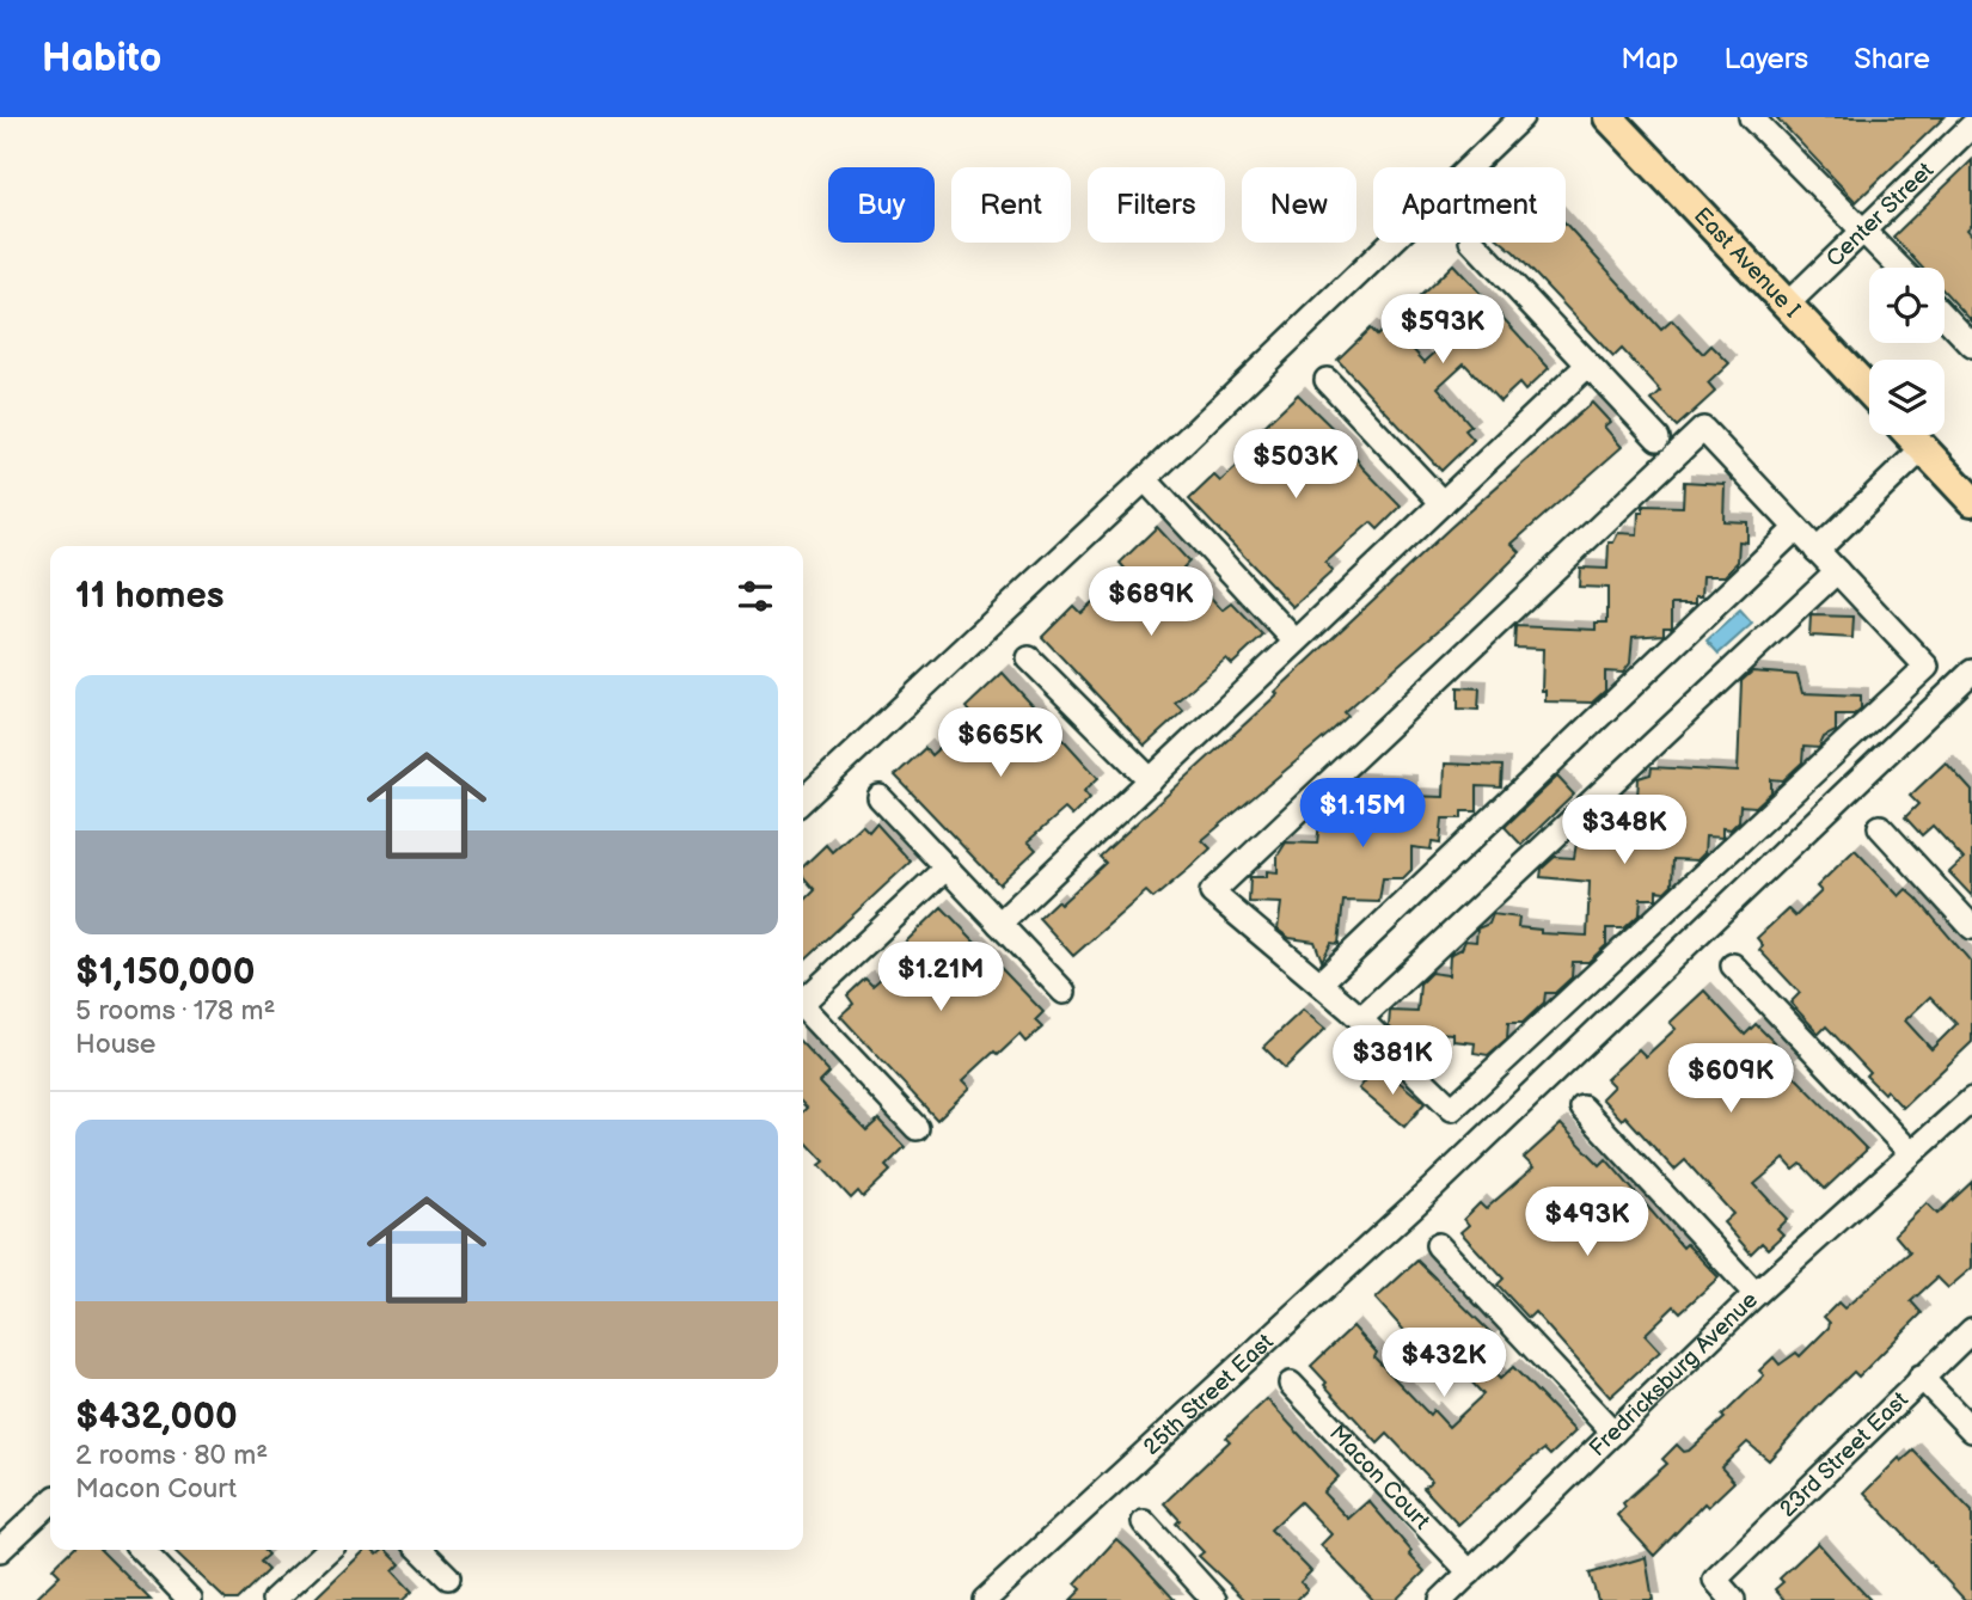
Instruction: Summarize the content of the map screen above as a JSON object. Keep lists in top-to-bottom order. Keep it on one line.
{"streets":{"main road":["East Avenue I"],"street":["Center Street","Fredricksburg Avenue","25th Street East","23rd Street East","Macon Court"]},"crossings":[["Center Street","East Avenue I"],["Fredricksburg Avenue","Macon Court"]],"page":{"header":"Habito","nav":["Map","Layers","Share"],"chip":["Buy","Rent","Filters","New","Apartment"],"price":["$593K","$503K","$689K","$665K","$1.15M","$348K","$1.21M","$381K","$609K","$493K","$432K"],"heading":"11 homes","list":[{"name":"$1,150,000","note":"5 rooms · 178 m² · House"},{"name":"$432,000","note":"2 rooms · 80 m² · Macon Court"}]}}
